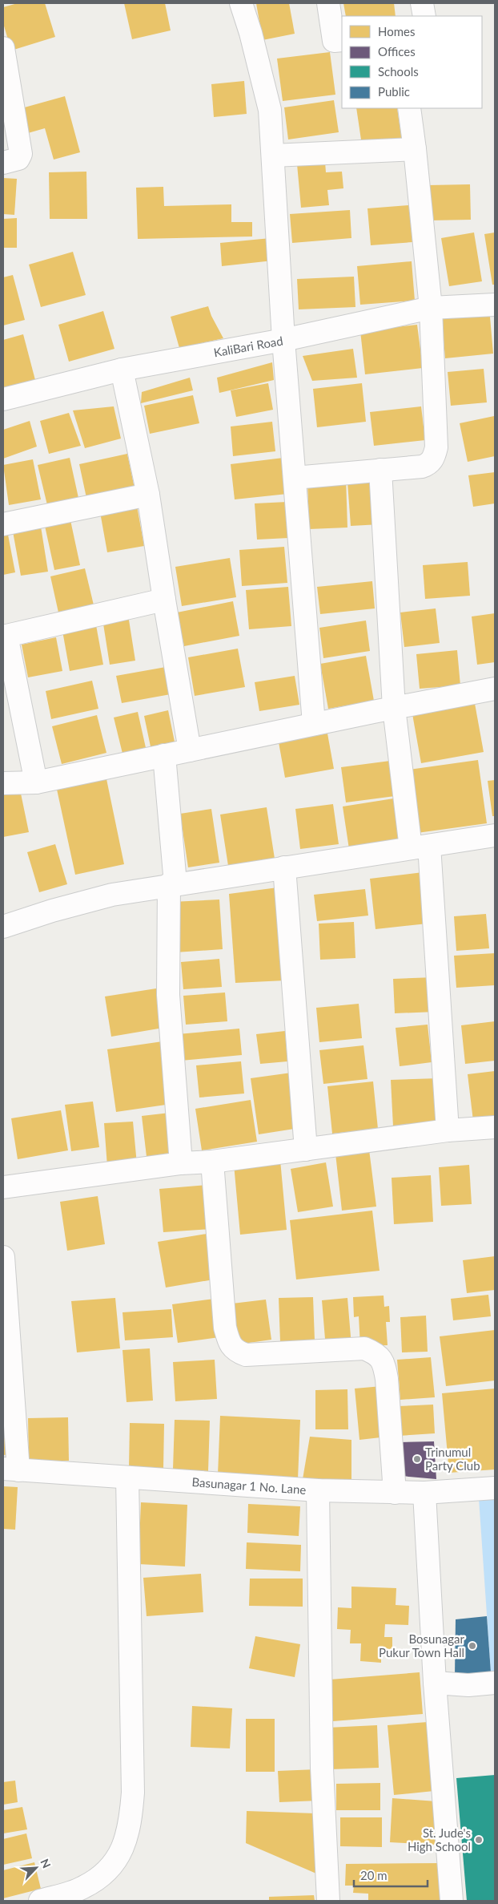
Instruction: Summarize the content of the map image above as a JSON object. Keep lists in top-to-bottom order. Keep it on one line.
{"streets":{"street":["KaliBari Road","Basunagar 1 No. Lane"]},"places":["Trinumul Party Club","Bosunagar Pukur Town Hall","St. Jude's High School"],"legend":["Homes","Offices","Schools","Public"],"scale_bar":"20 m","north":"top right"}
